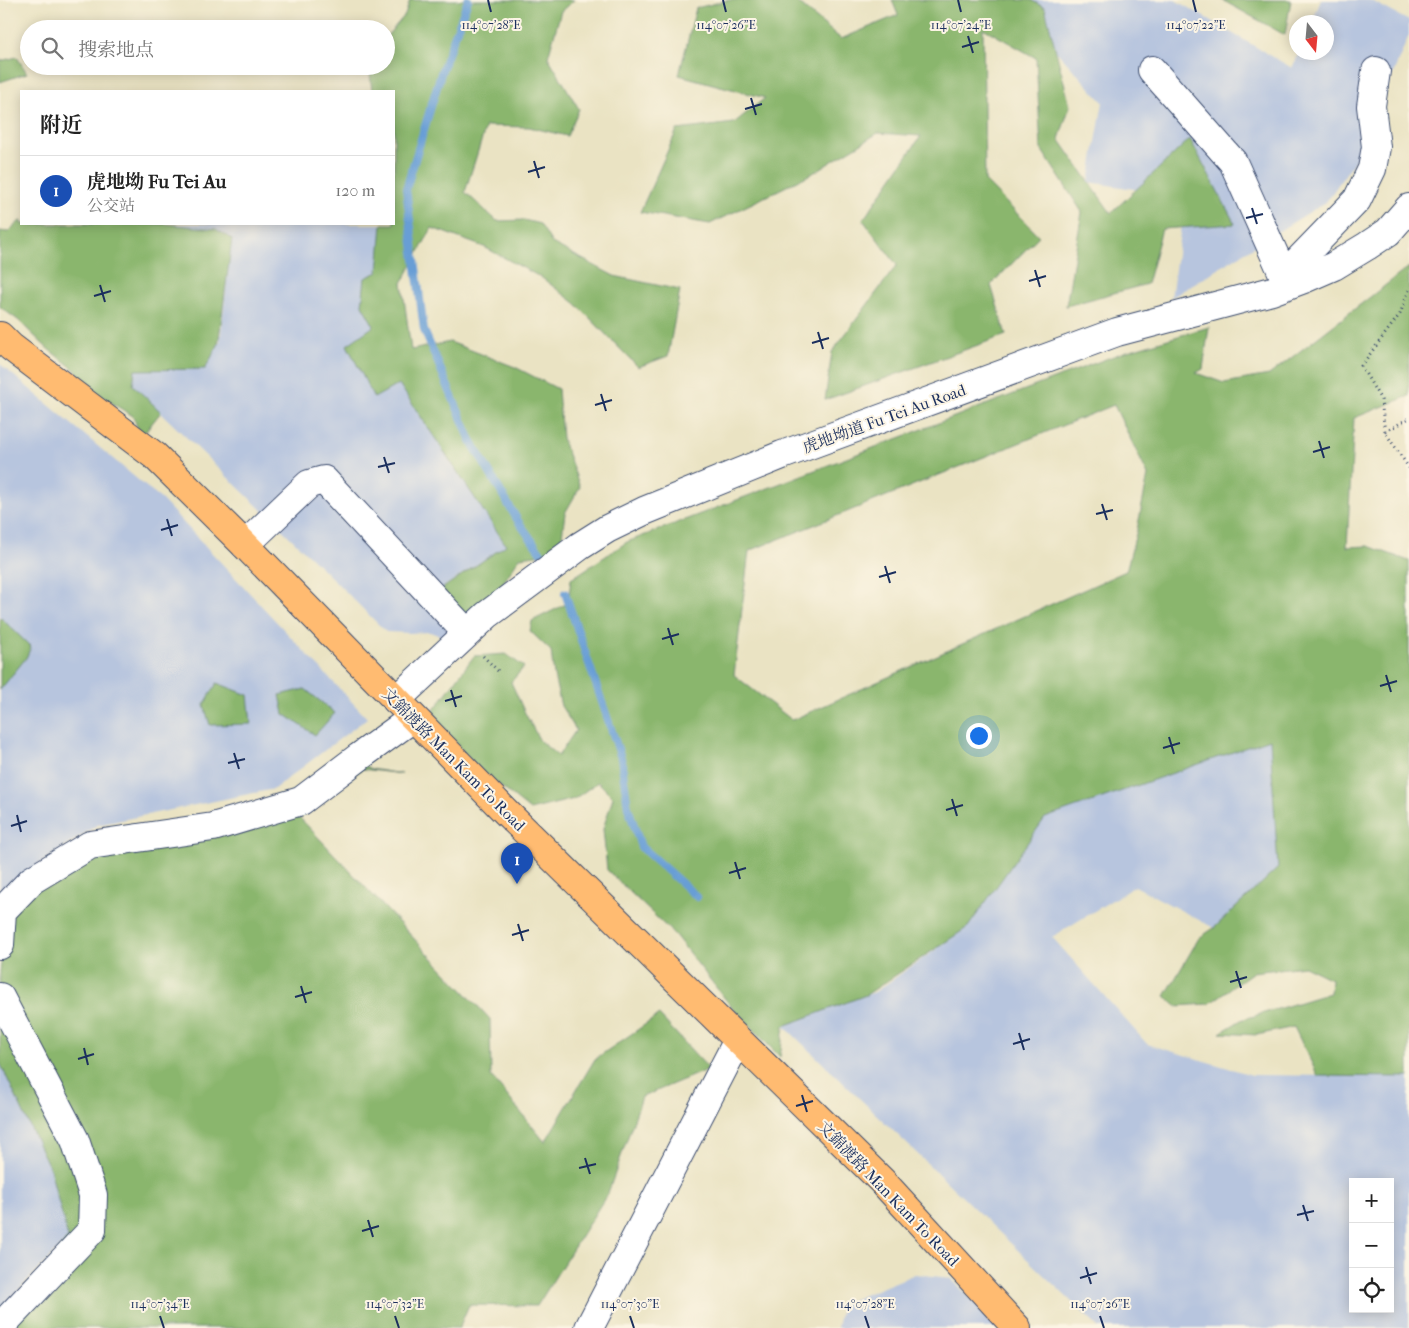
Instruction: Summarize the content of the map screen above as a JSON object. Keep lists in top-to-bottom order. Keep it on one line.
{"streets":{"main road":["文錦渡路 Man Kam To Road"],"street":["虎地坳道 Fu Tei Au Road"]},"crossings":[["虎地坳道 Fu Tei Au Road","文錦渡路 Man Kam To Road"]],"north":"bottom","page":{"search":"搜索地点","heading":"附近","list":[{"mark":"1","name":"虎地坳 Fu Tei Au","note":"公交站","value":"120 m"}],"pins":"1","map_buttons":["+","−"]},"coordinates":["114°07'28\"E","114°07'26\"E","114°07'24\"E","114°07'22\"E","114°07'34\"E","114°07'32\"E","114°07'30\"E"]}
